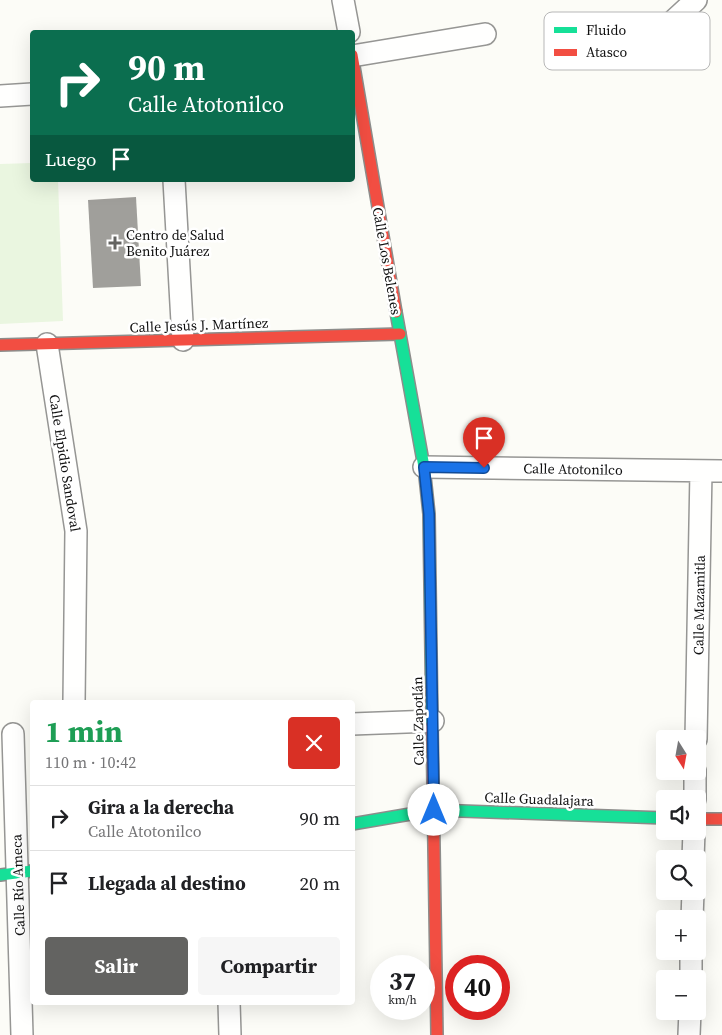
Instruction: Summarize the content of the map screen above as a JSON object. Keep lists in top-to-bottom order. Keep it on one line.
{"streets":{"street":["Calle Los Belenes","Calle Jesús J. Martínez","Calle Elpidio Sandoval","Calle Atotonilco","Calle Mazamitla","Calle Zapotlán","Calle Guadalajara","Calle Río Ameca"]},"crossings":[["Calle Los Belenes","Calle Jesús J. Martínez"],["Calle Los Belenes","Calle Atotonilco"],["Calle Los Belenes","Calle Zapotlán"],["Calle Jesús J. Martínez","Calle Elpidio Sandoval"],["Calle Atotonilco","Calle Mazamitla"],["Calle Atotonilco","Calle Zapotlán"],["Calle Zapotlán","Calle Guadalajara"]],"places":{"health":["Centro de Salud Benito Juárez"]},"legend":["Fluido","Atasco"],"north":"bottom","page":{"turn":["90 m","Calle Atotonilco"],"then":"Luego","heading":["1 min","110 m · 10:42"],"map_buttons":["+","−"],"list":[{"name":"Gira a la derecha","note":"Calle Atotonilco","value":"90 m"},{"name":"Llegada al destino","value":"20 m"}],"buttons":["Salir","Compartir"],"speed":"37 km/h","limit":"40"}}
